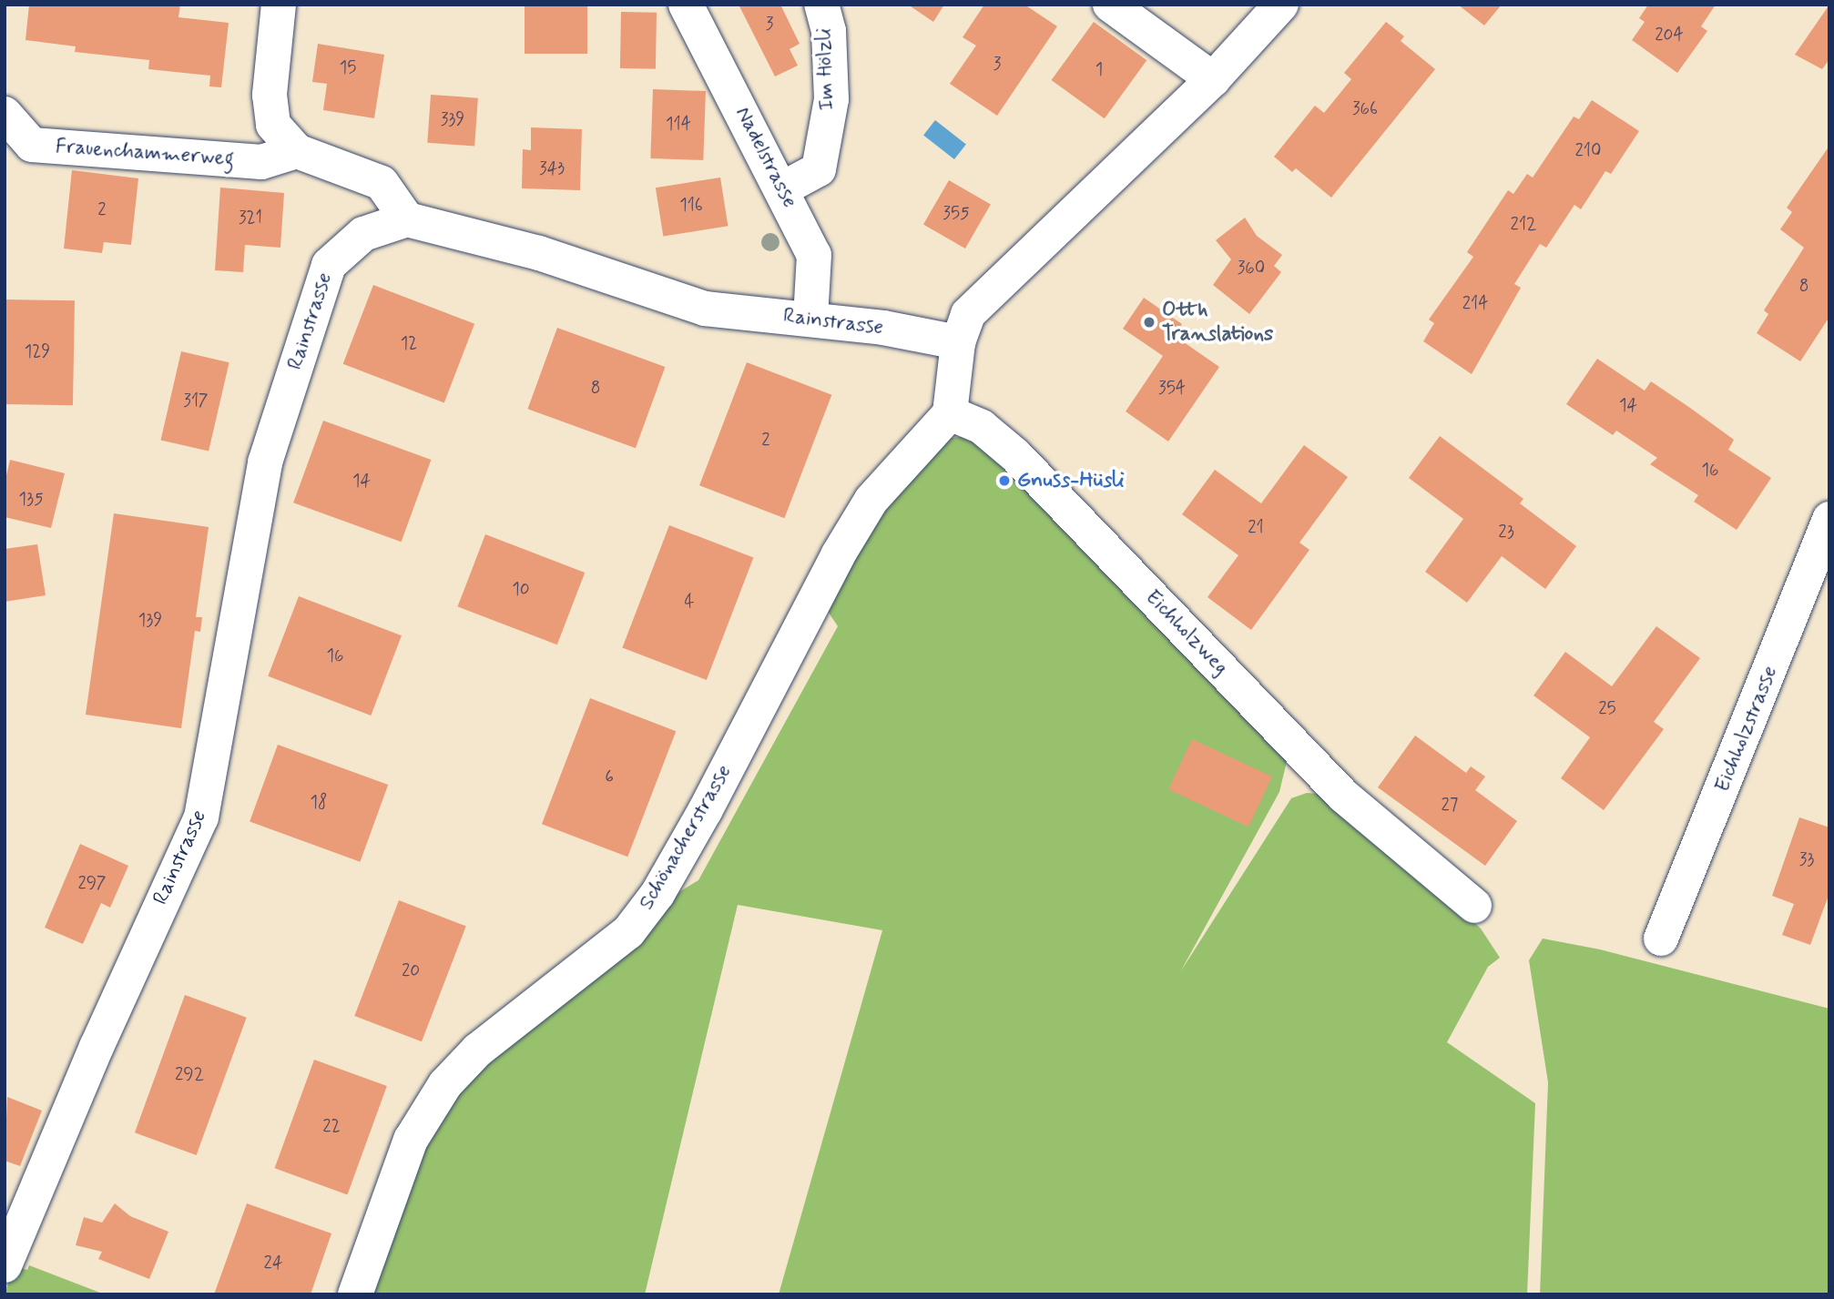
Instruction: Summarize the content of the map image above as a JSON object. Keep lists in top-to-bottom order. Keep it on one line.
{"streets":{"street":["Im Hölzli","Frauenchammerweg","Nadelstrasse","Rainstrasse","Eichholzweg","Eichholzstrasse","Schönacherstrasse"]},"crossings":[["Im Hölzli","Nadelstrasse"],["Nadelstrasse","Rainstrasse"],["Eichholzweg","Schönacherstrasse"]],"places":["Otth Translations","Gnuss-Hüsli"],"house_numbers":["3","204","3","15","1","366","339","114","210","343","116","2","355","321","212","360","8","214","12","129","8","354","317","14","2","16","14","135","21","23","10","4","139","16","25","6","18","27","33","297","20","292","22","24"]}
